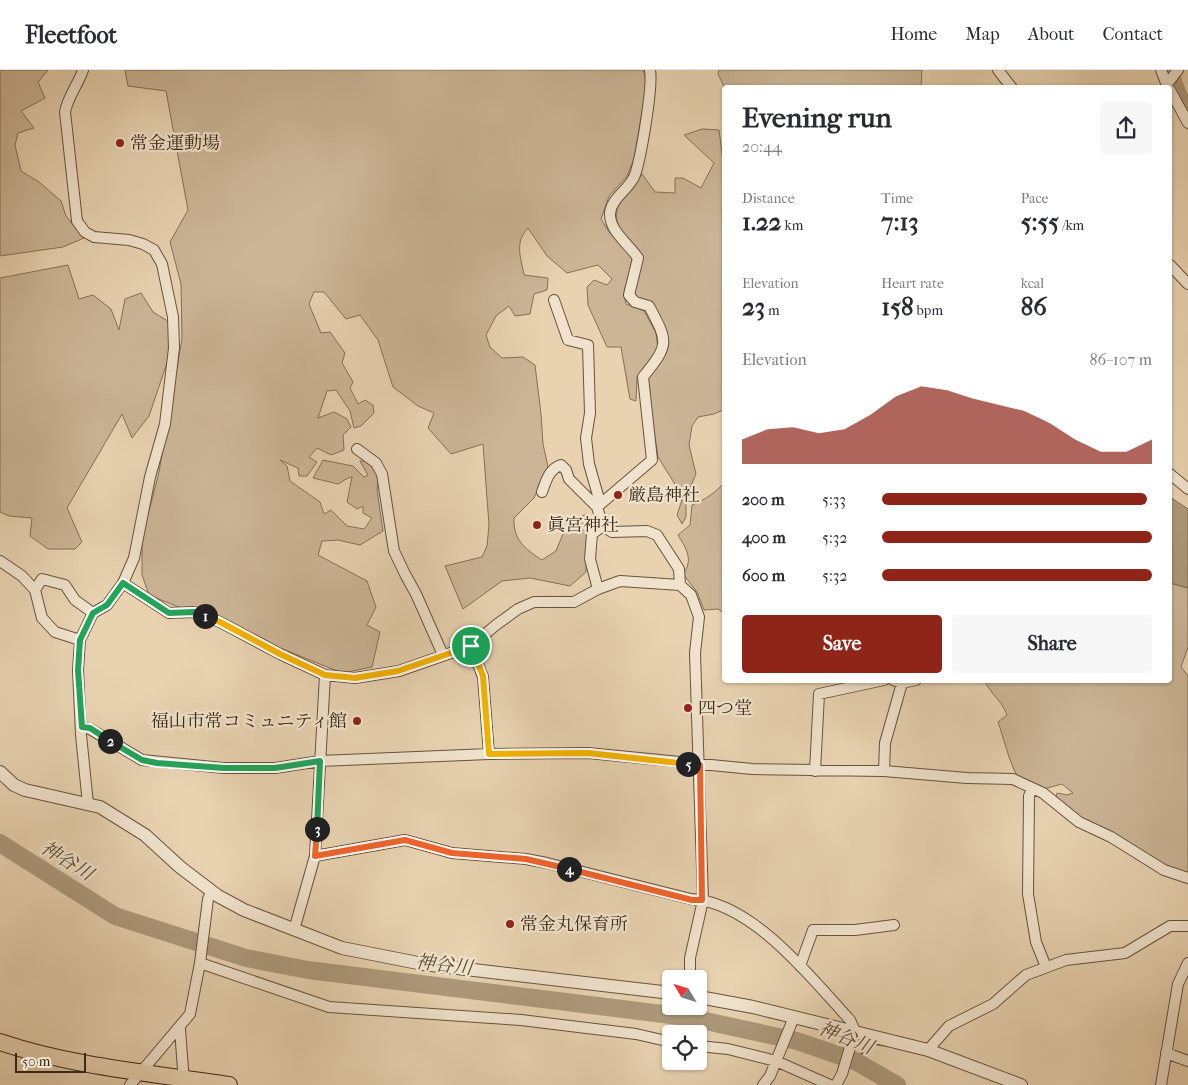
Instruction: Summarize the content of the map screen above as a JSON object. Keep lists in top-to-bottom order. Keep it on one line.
{"water":["神谷川"],"places":["常金運動場","厳島神社","眞宮神社","四つ堂","福山市常コミュニティ館","常金丸保育所"],"scale_bar":"50 m","north":"top left","page":{"header":"Fleetfoot","nav":["Home","Map","About","Contact"],"heading":["Evening run","20:44"],"stats":[["Distance","1.22 km"],["Time","7:13"],["Pace","5:55 /km"],["Elevation","23 m"],["Heart rate","158 bpm"],["kcal","86"]],"chart":["Elevation","86–107 m"],"list":[{"name":"200 m","note":"5:33"},{"name":"400 m","note":"5:32"},{"name":"600 m","note":"5:32"}],"pins":["1","2","5","3","4"],"buttons":["Save","Share"],"scale":"50 m"}}
